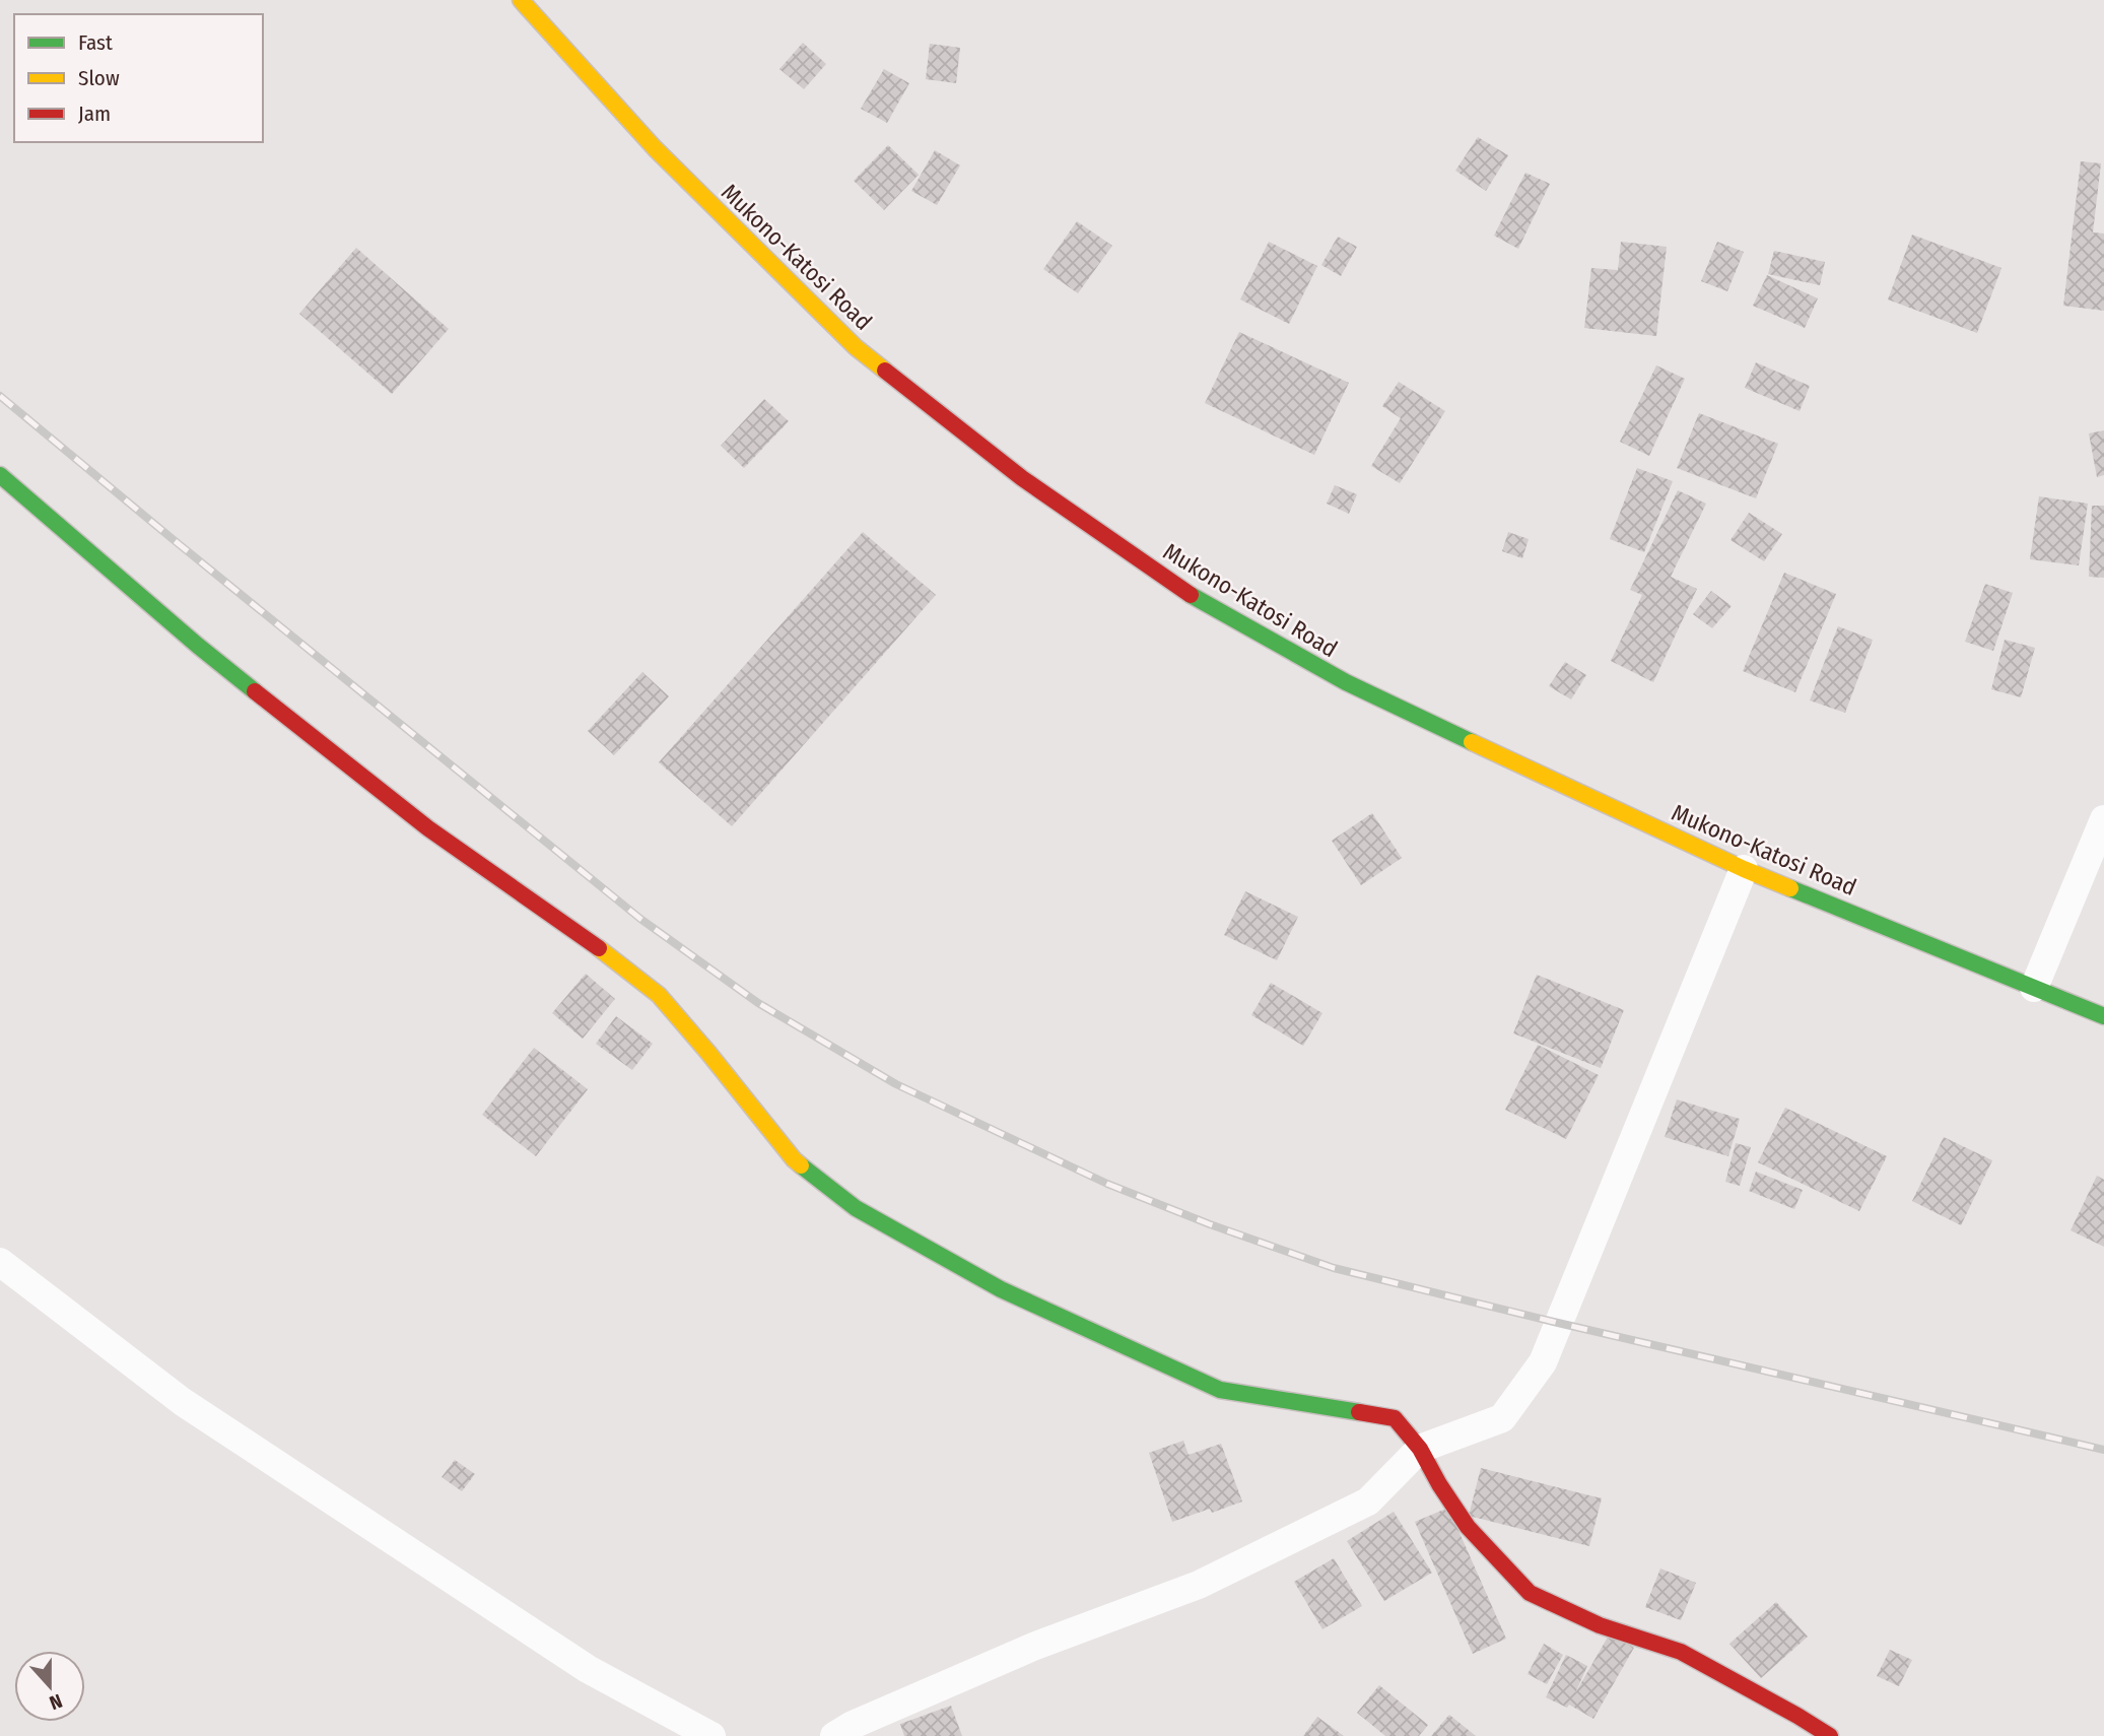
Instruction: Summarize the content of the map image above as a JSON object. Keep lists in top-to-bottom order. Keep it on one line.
{"streets":{"street":["Mukono-Katosi Road"]},"legend":["Fast","Slow","Jam"],"north":"bottom"}
